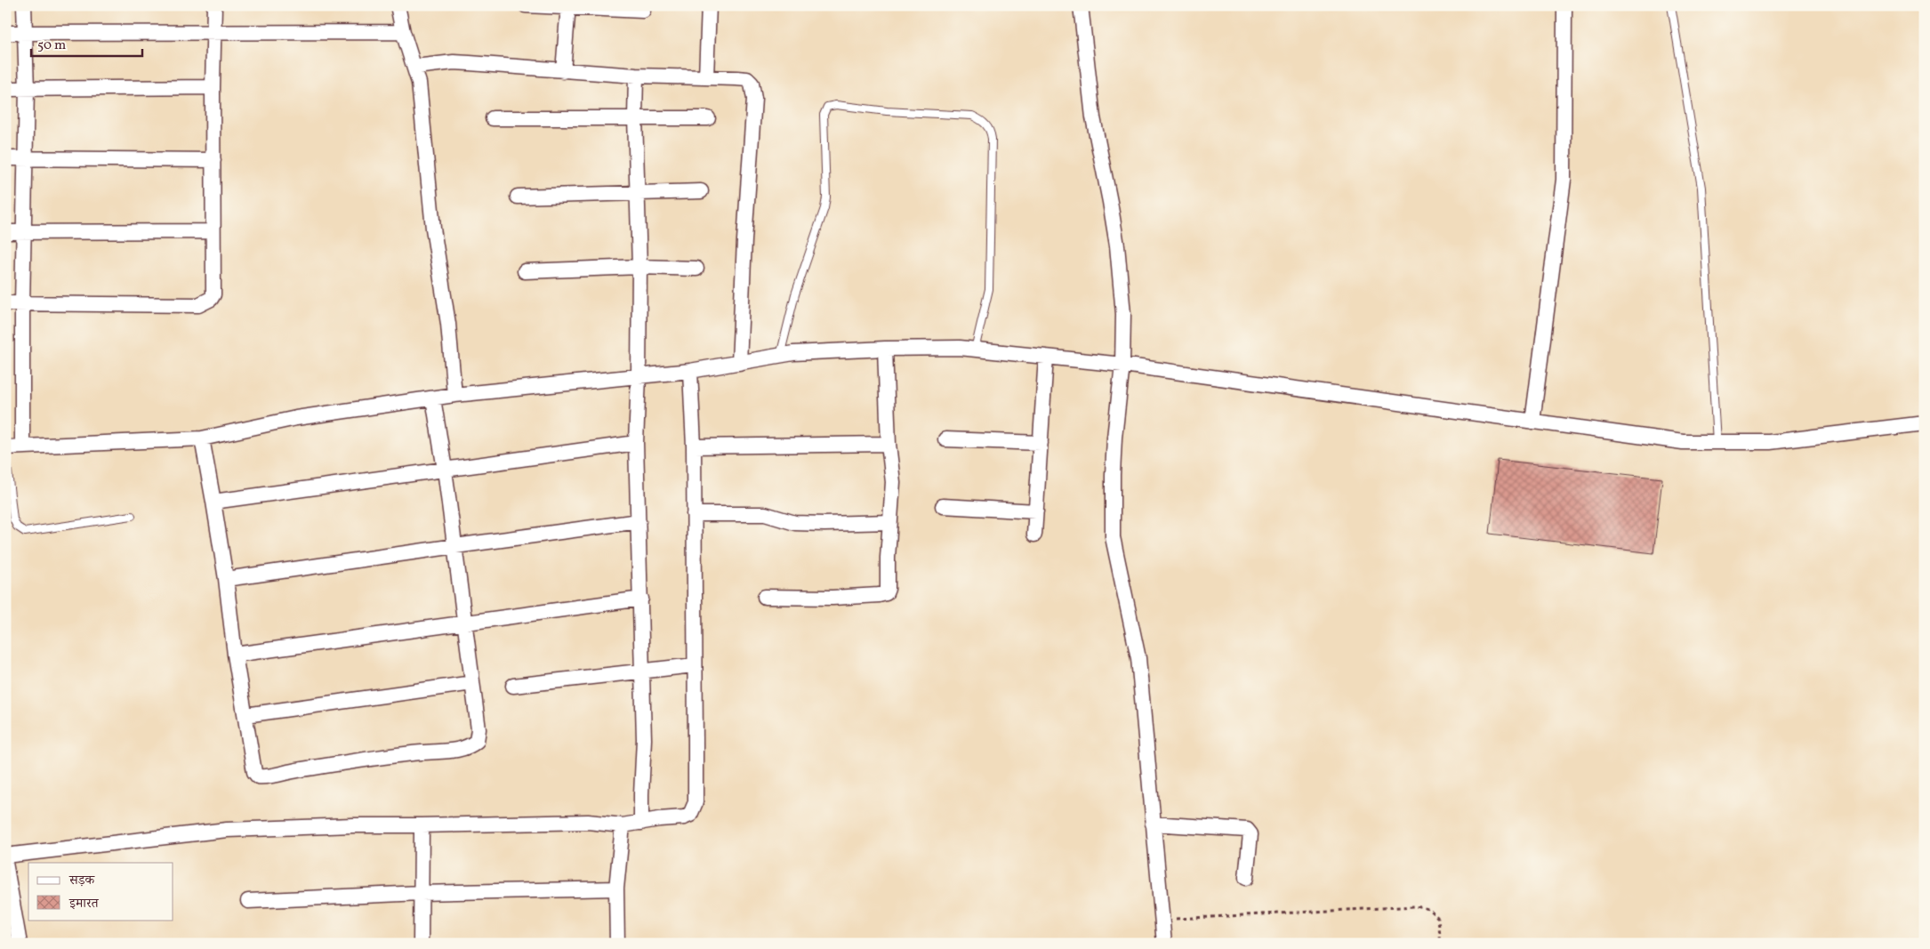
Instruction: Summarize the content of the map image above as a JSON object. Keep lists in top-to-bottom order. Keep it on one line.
{"legend":["सड़क","इमारत"],"scale_bar":"50 m"}
